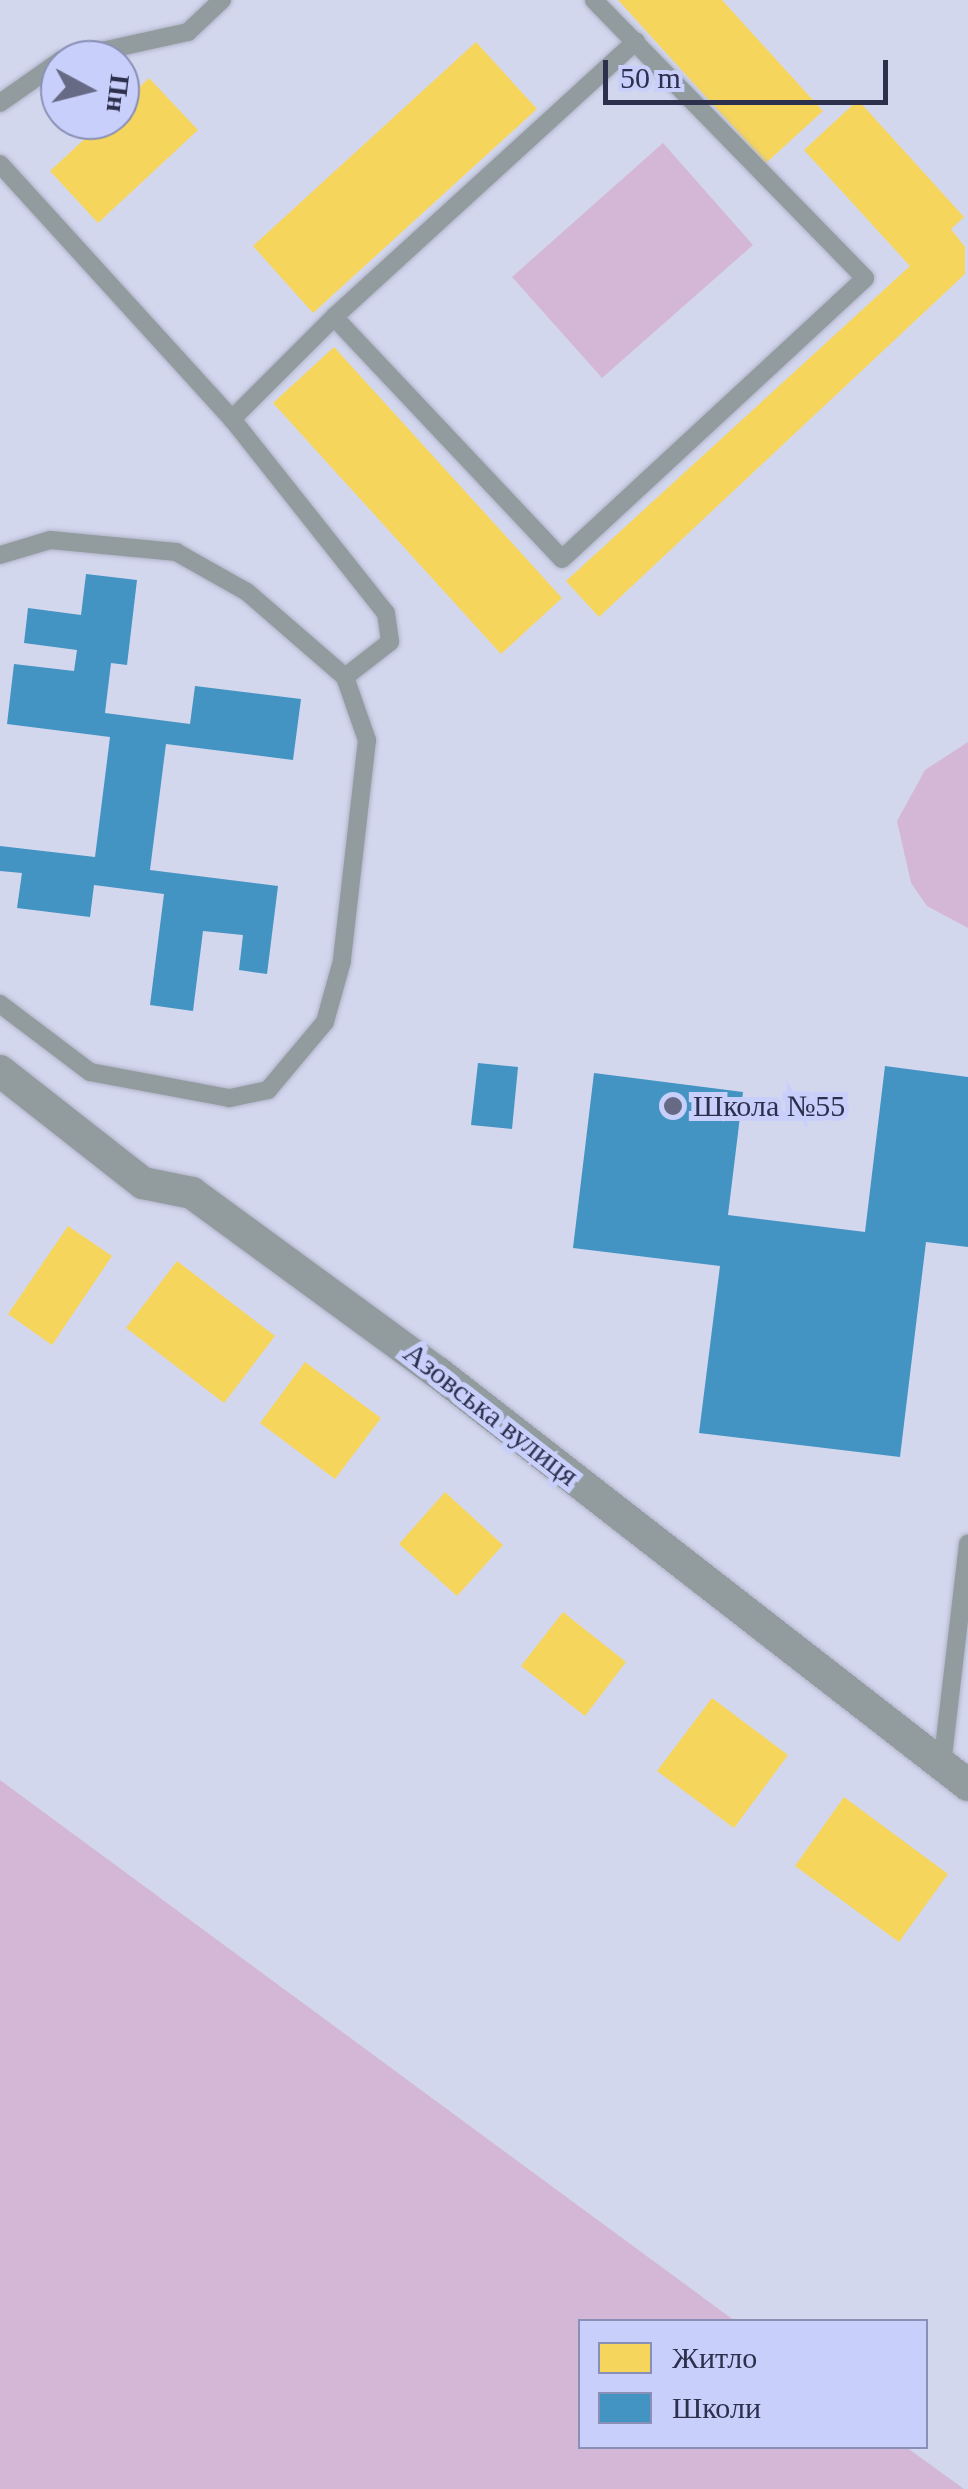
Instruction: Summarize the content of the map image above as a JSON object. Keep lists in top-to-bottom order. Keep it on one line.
{"streets":{"street":["Азовська вулиця"]},"places":["Школа №55"],"legend":["Житло","Школи"],"scale_bar":"50 m","north":"right"}
